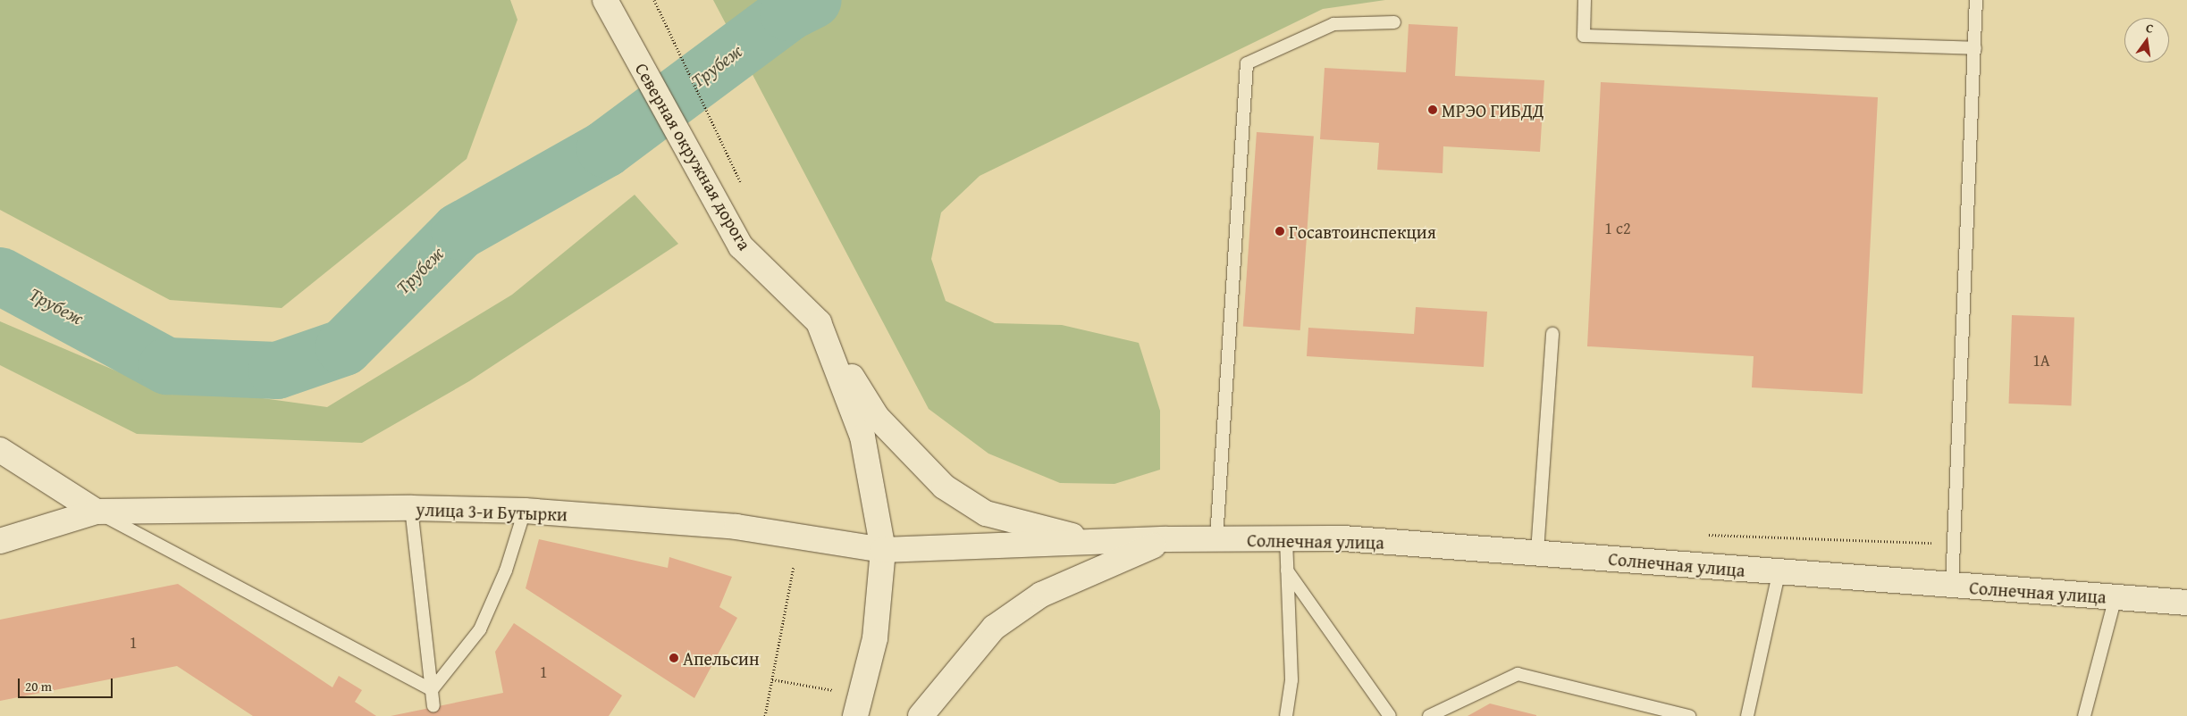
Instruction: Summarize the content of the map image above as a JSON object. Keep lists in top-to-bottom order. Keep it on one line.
{"streets":{"main road":["Северная окружная дорога","улица 3-и Бутырки","Солнечная улица"]},"crossings":[["Северная окружная дорога","улица 3-и Бутырки"],["Северная окружная дорога","Солнечная улица"],["улица 3-и Бутырки","Солнечная улица"]],"water":["Трубеж"],"places":["МРЭО ГИБДД","Госавтоинспекция","Апельсин"],"house_numbers":["1 с2","1А","1","1"],"scale_bar":"20 m","north":"top"}
